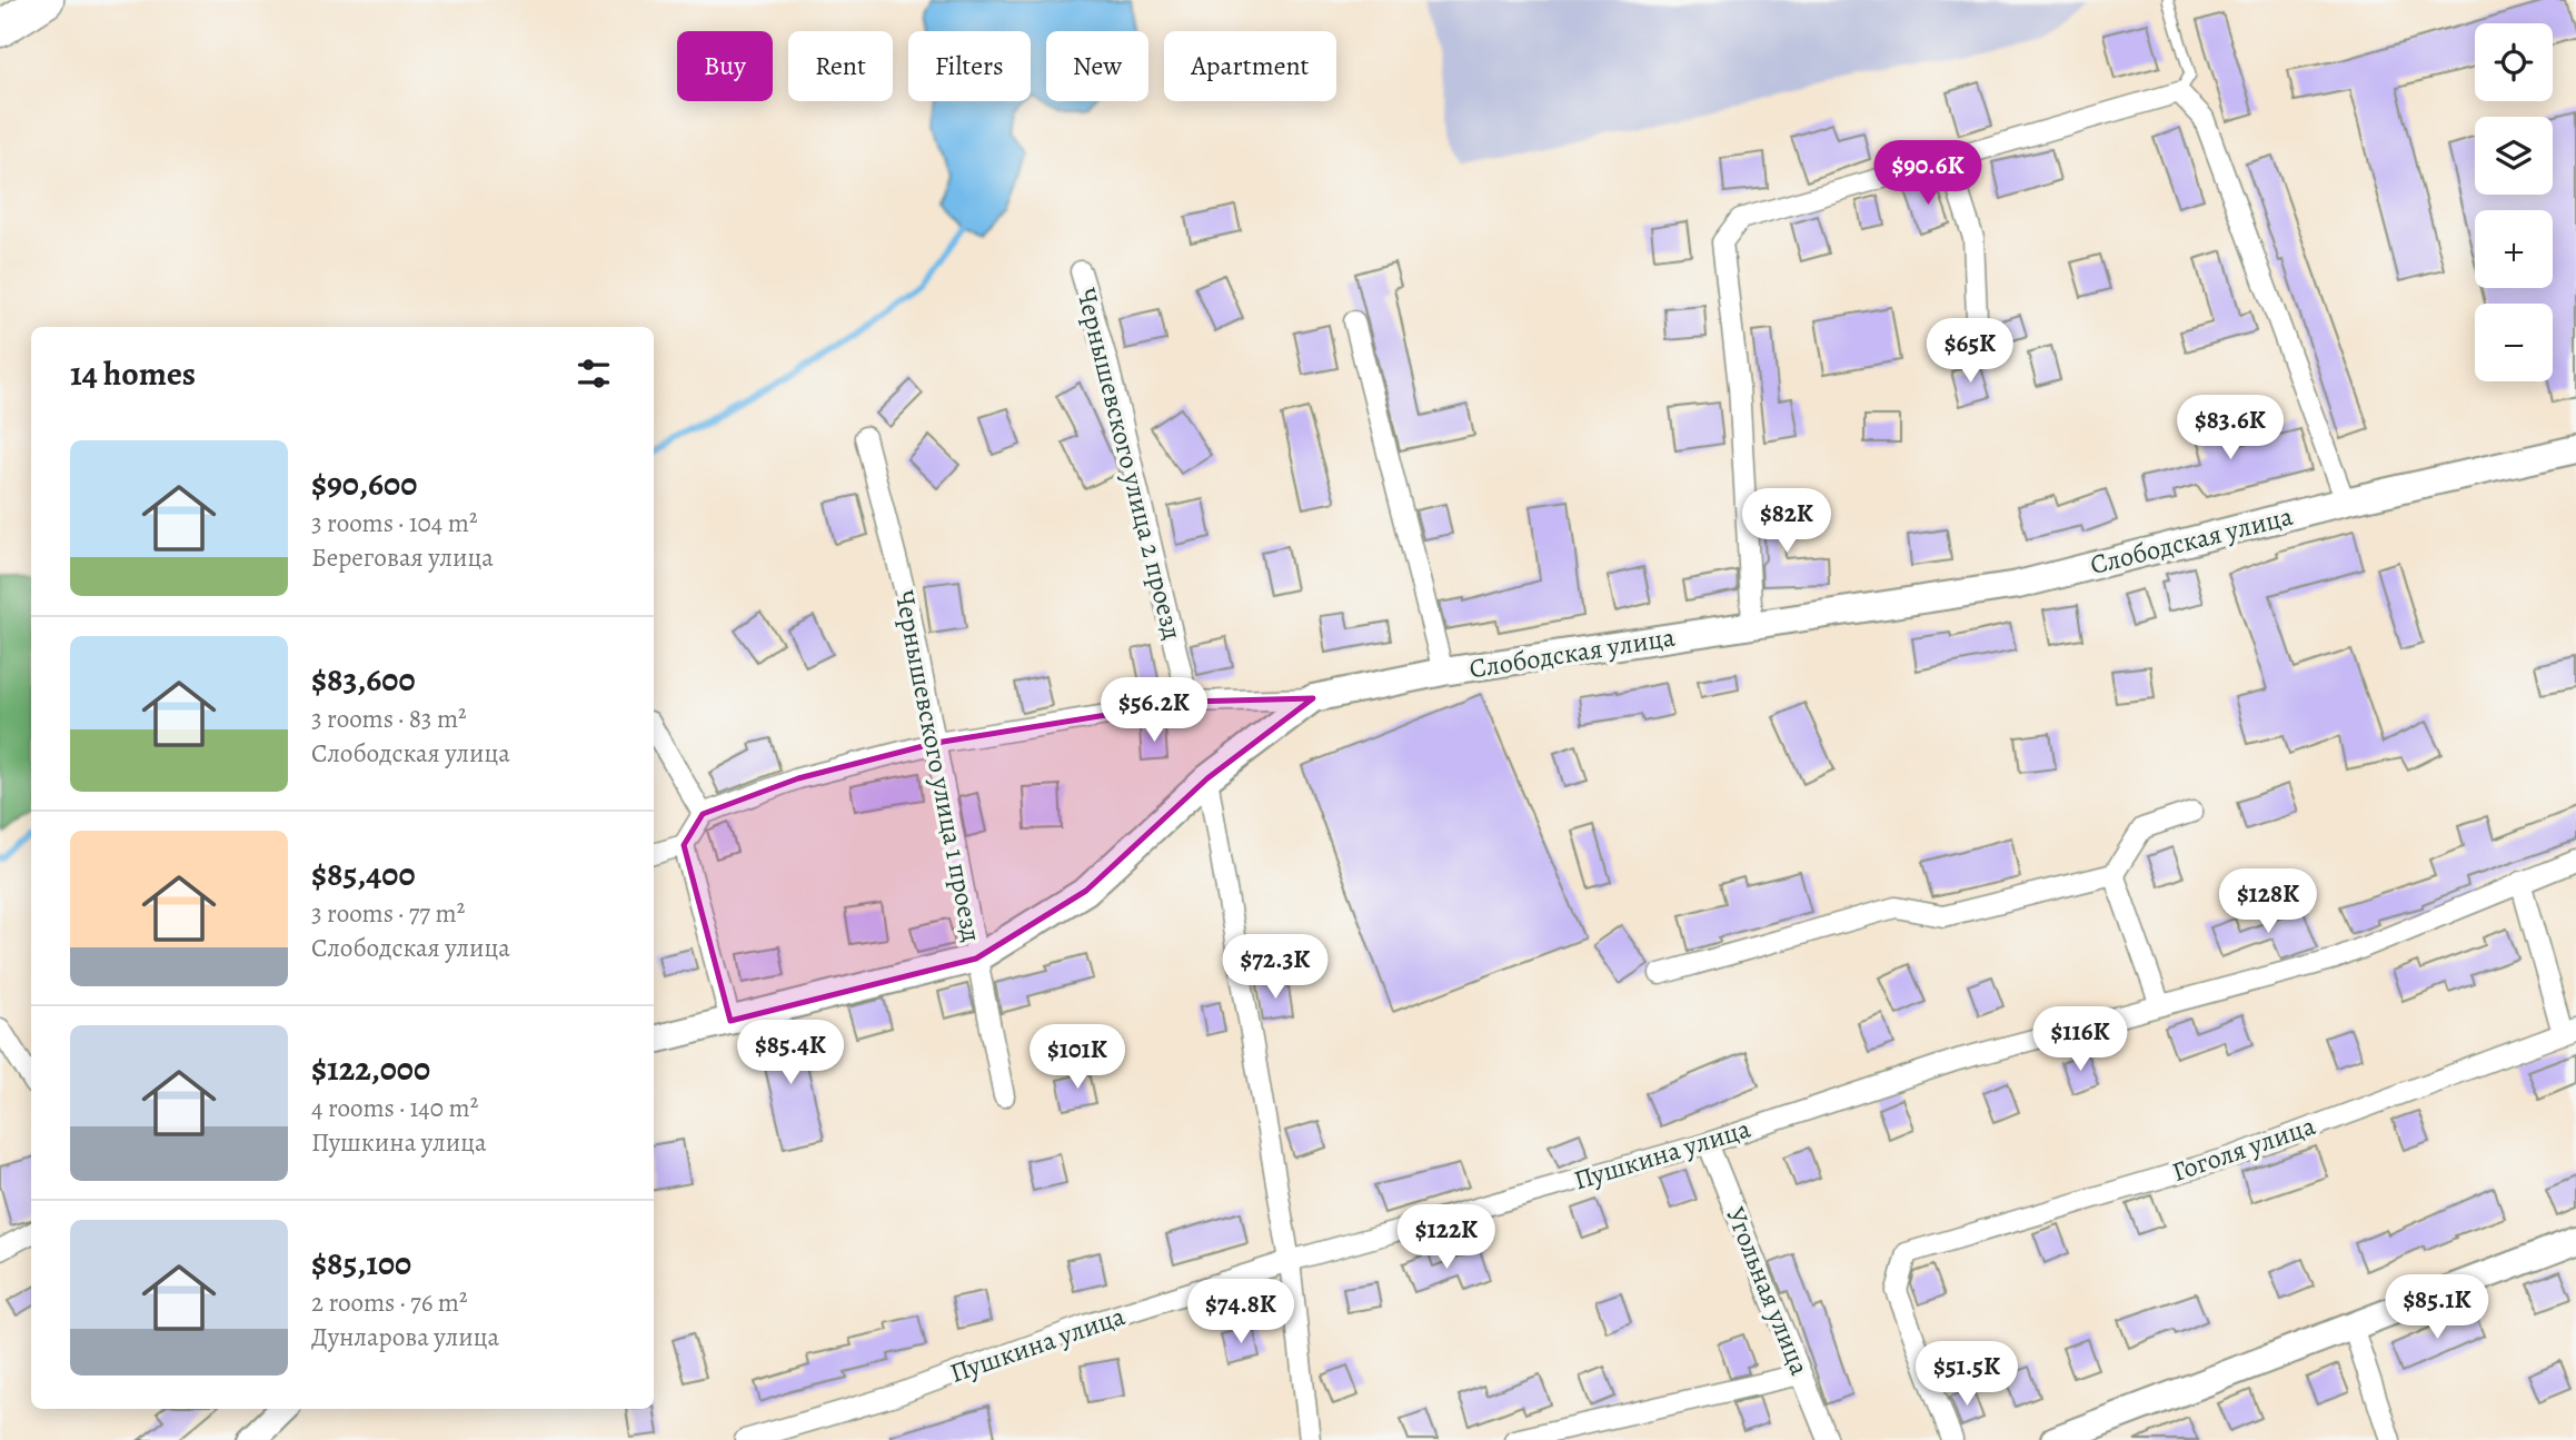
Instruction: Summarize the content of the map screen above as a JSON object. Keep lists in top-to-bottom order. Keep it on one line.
{"streets":{"street":["Чернышевского улица 2 проезд","Слободская улица","Чернышевского улица 1 проезд","Гоголя улица","Пушкина улица","Угольная улица"]},"crossings":[["Слободская улица","Чернышевского улица 1 проезд"],["Пушкина улица","Угольная улица"]],"page":{"map_buttons":["+","−"],"chip":["Buy","Rent","Filters","New","Apartment"],"price":["$90.6K","$65K","$83.6K","$82K","$56.2K","$128K","$72.3K","$116K","$85.4K","$101K","$122K","$85.1K","$74.8K","$51.5K"],"heading":"14 homes","list":[{"name":"$90,600","note":"3 rooms · 104 m² · Береговая улица"},{"name":"$83,600","note":"3 rooms · 83 m² · Слободская улица"},{"name":"$85,400","note":"3 rooms · 77 m² · Слободская улица"},{"name":"$122,000","note":"4 rooms · 140 m² · Пушкина улица"},{"name":"$85,100","note":"2 rooms · 76 m² · Дунларова улица"}]}}
